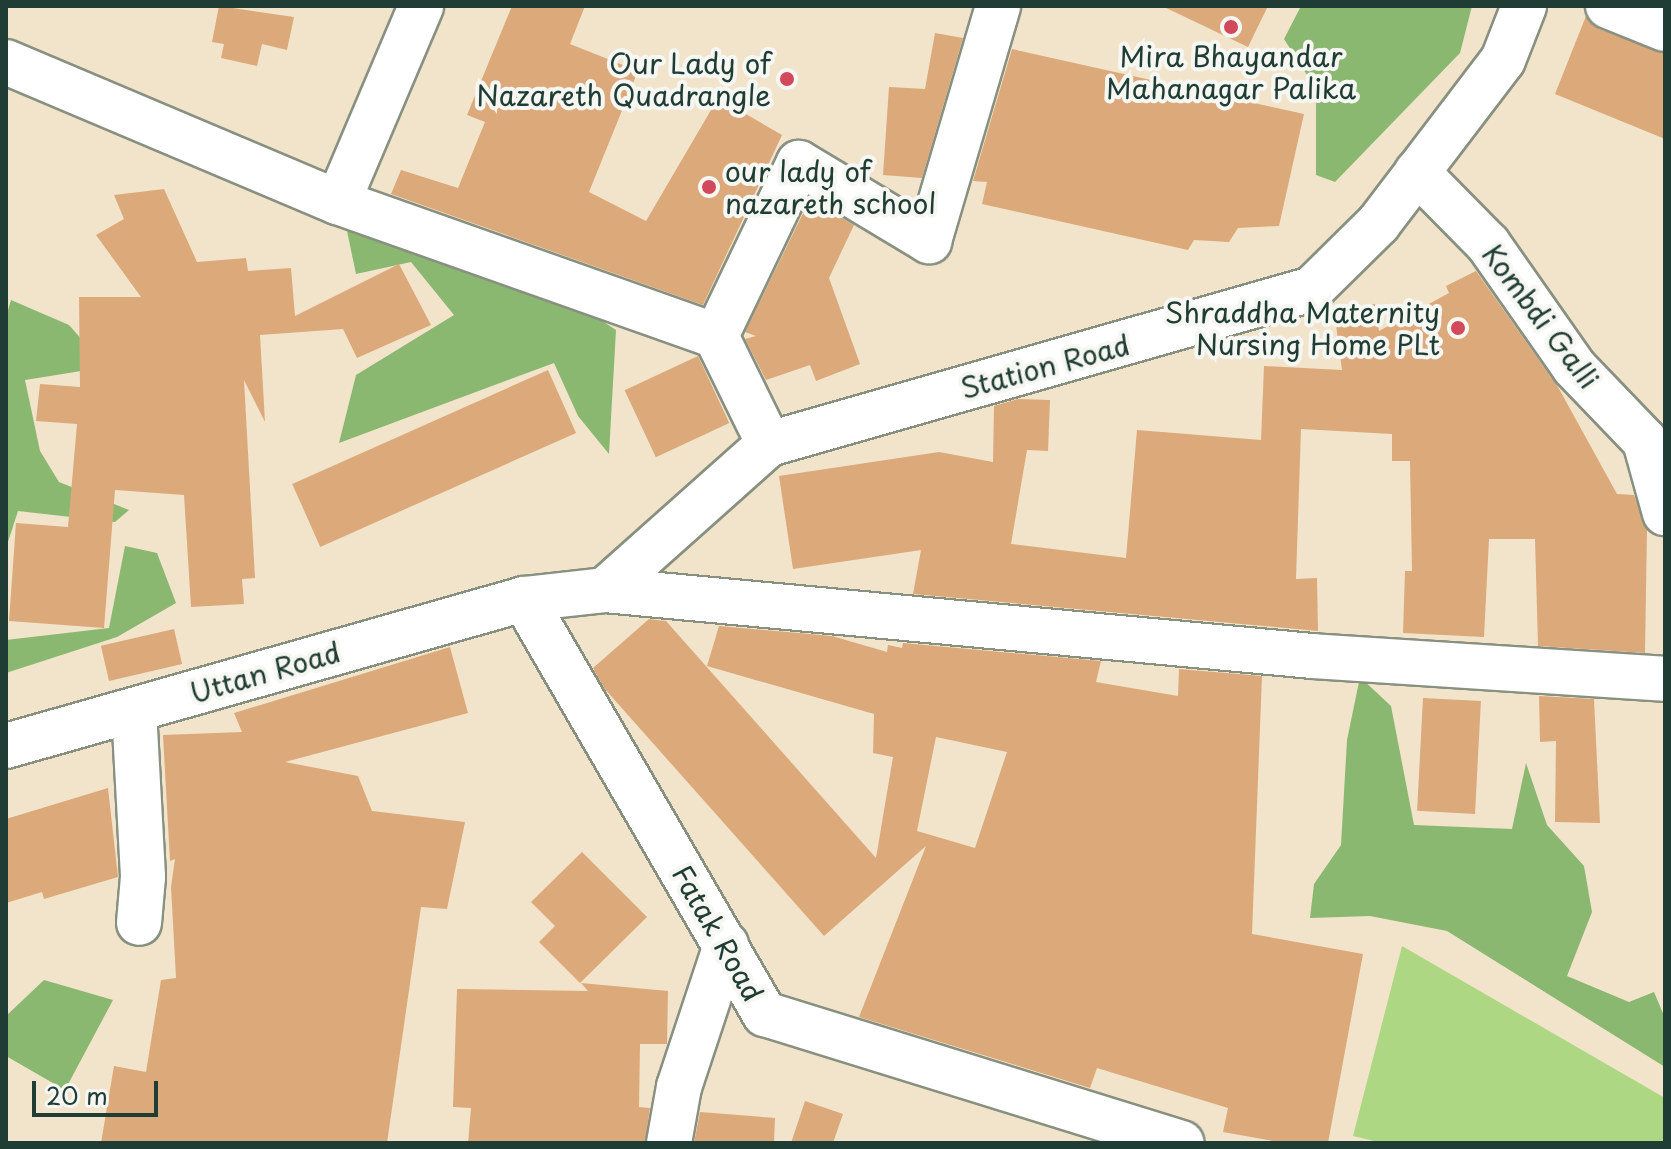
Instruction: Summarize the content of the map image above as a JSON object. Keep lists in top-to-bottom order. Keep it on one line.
{"streets":{"street":["Kombdi Galli","Station Road","Uttan Road","Fatak Road"]},"crossings":[["Kombdi Galli","Station Road"],["Uttan Road","Fatak Road"]],"places":["Mira Bhayandar Mahanagar Palika","Our Lady of Nazareth Quadrangle","our lady of nazareth school","Shraddha Maternity Nursing Home PLt"],"scale_bar":"20 m"}
